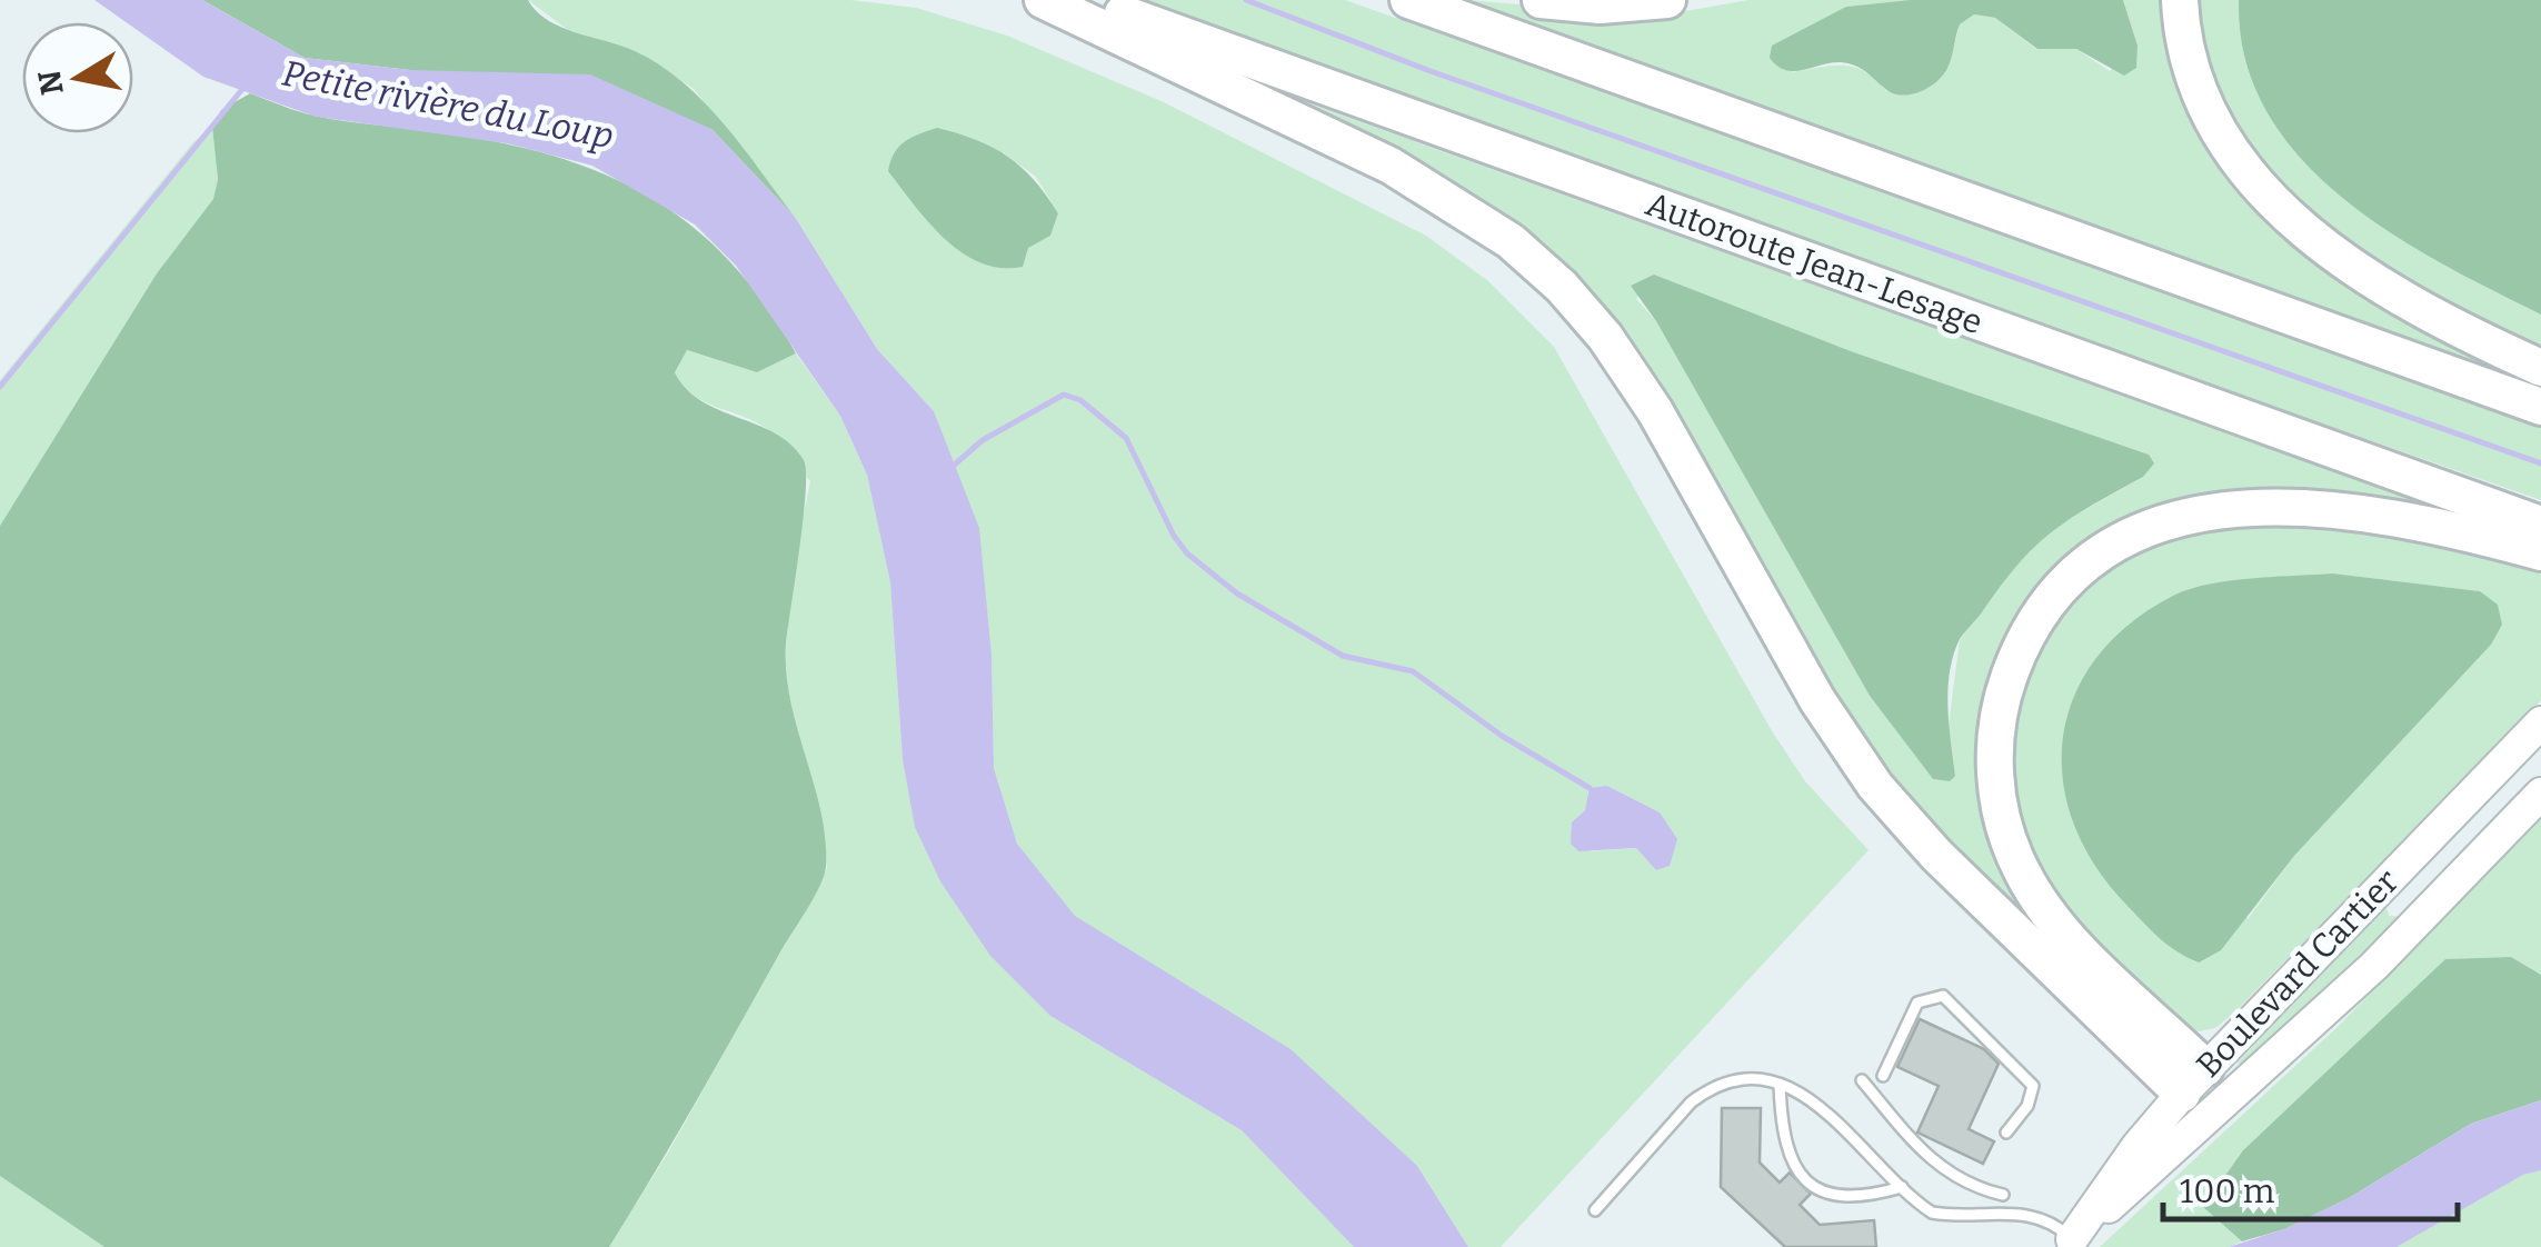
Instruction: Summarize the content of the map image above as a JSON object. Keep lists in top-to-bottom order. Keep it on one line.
{"streets":{"highway":["Autoroute Jean-Lesage"],"main road":["Boulevard Cartier"]},"water":["Petite rivière du Loup"],"scale_bar":"100 m","north":"left"}
